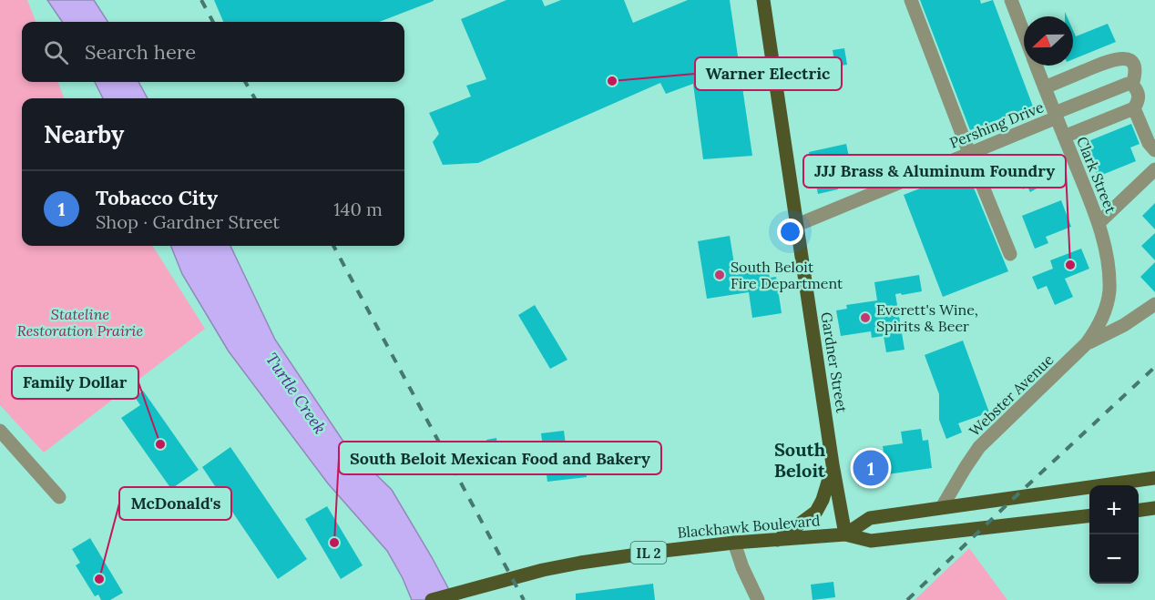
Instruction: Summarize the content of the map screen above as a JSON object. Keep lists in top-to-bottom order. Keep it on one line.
{"streets":{"main road":["Gardner Street","Blackhawk Boulevard","IL 2"],"street":["Pershing Drive","Clark Street","Webster Avenue"]},"crossings":[["Pershing Drive","Clark Street"],["Pershing Drive","Gardner Street"],["Clark Street","Webster Avenue"],["Gardner Street","Blackhawk Boulevard"],["Webster Avenue","Blackhawk Boulevard"]],"districts":["South Beloit"],"water":["Turtle Creek"],"parks":["Stateline Restoration Prairie"],"places":["Warner Electric","JJJ Brass & Aluminum Foundry","South Beloit Fire Department","Everett's Wine, Spirits & Beer","Family Dollar","South Beloit Mexican Food and Bakery","McDonald's"],"north":"left","page":{"search":"Search here","heading":"Nearby","list":[{"mark":"1","name":"Tobacco City","note":"Shop · Gardner Street","value":"140 m"}],"pins":"1","map_buttons":["+","−"]}}
